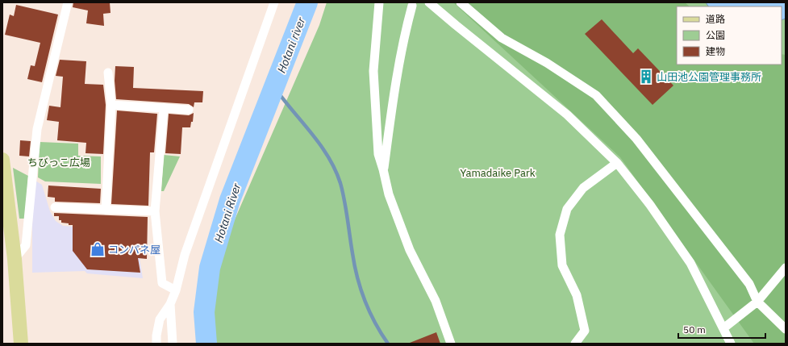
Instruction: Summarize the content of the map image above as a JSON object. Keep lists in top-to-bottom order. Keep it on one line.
{"water":["Hotani river","Hotani River"],"parks":["ちびっこ広場","Yamadaike Park"],"places":{"building":["山田池公園管理事務所"],"shop":["コンパネ屋"]},"legend":["道路","公園","建物"],"scale_bar":"50 m"}
